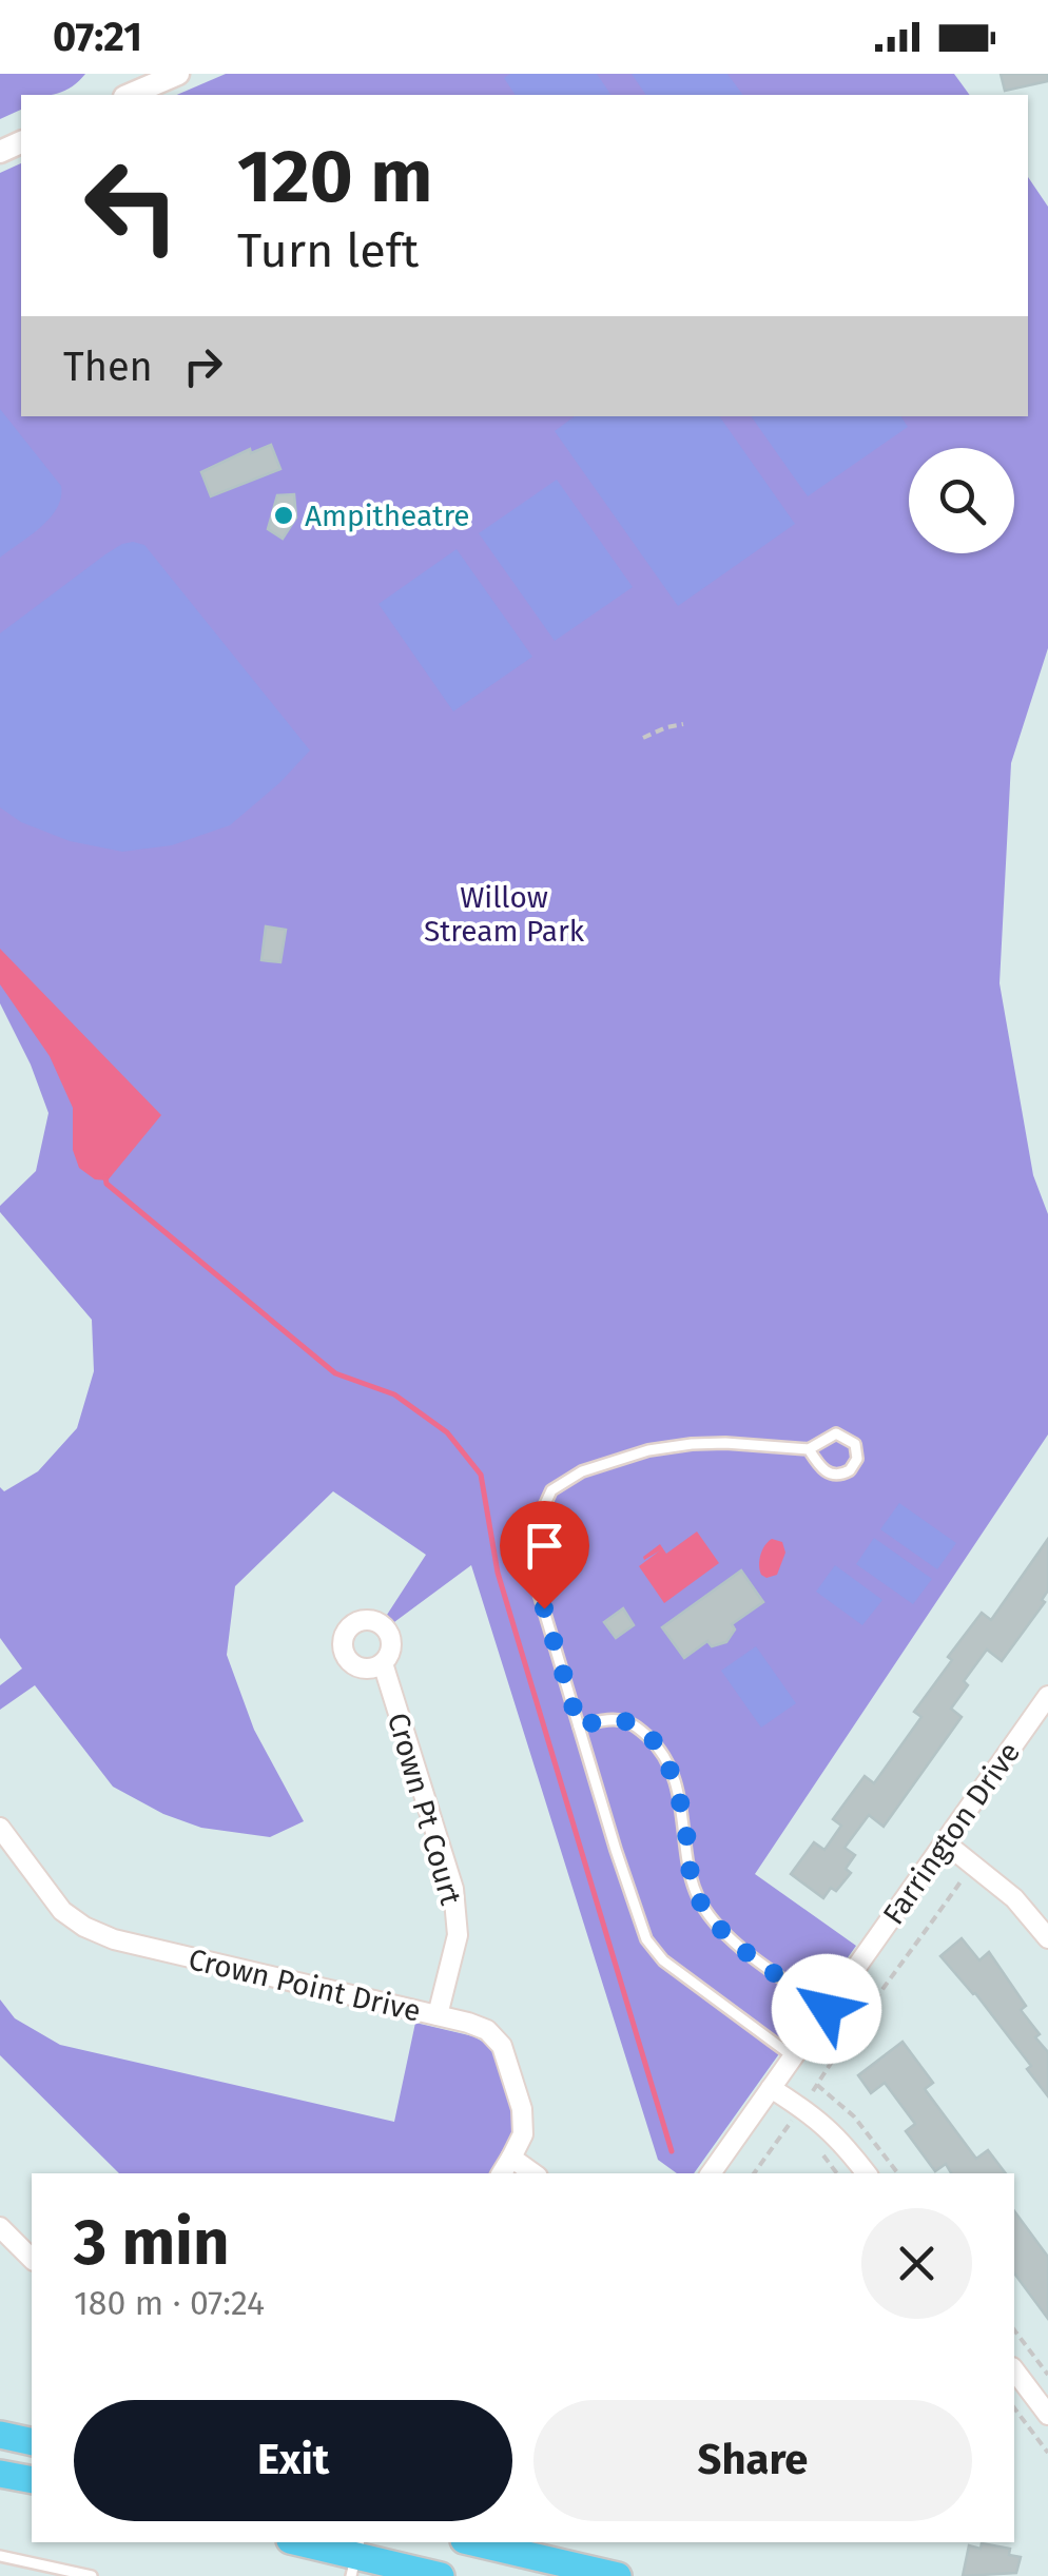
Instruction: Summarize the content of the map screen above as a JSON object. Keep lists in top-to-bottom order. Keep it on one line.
{"streets":{"street":["Crown Pt Court","Farrington Drive","Crown Point Drive"]},"crossings":[["Crown Pt Court","Crown Point Drive"]],"parks":["Willow Stream Park"],"places":["Ampitheatre"],"page":{"status":"07:21","turn":["120 m","Turn left"],"then":"Then","heading":["3 min","180 m · 07:24"],"buttons":["Exit","Share"]}}
